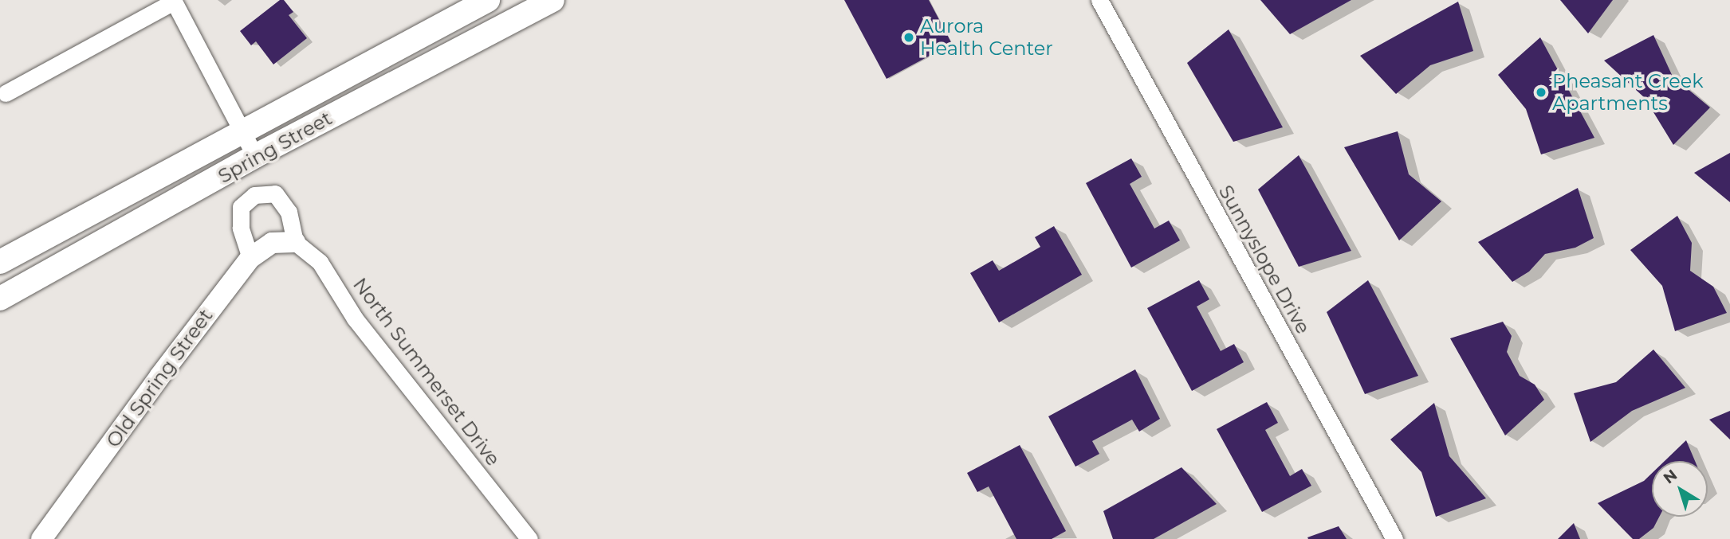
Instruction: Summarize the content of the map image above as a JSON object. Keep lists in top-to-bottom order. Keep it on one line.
{"streets":{"main road":["Spring Street"],"street":["Sunnyslope Drive","North Summerset Drive","Old Spring Street"]},"crossings":[["North Summerset Drive","Old Spring Street"]],"places":["Aurora Health Center","Pheasant Creek Apartments"],"north":"top left"}
